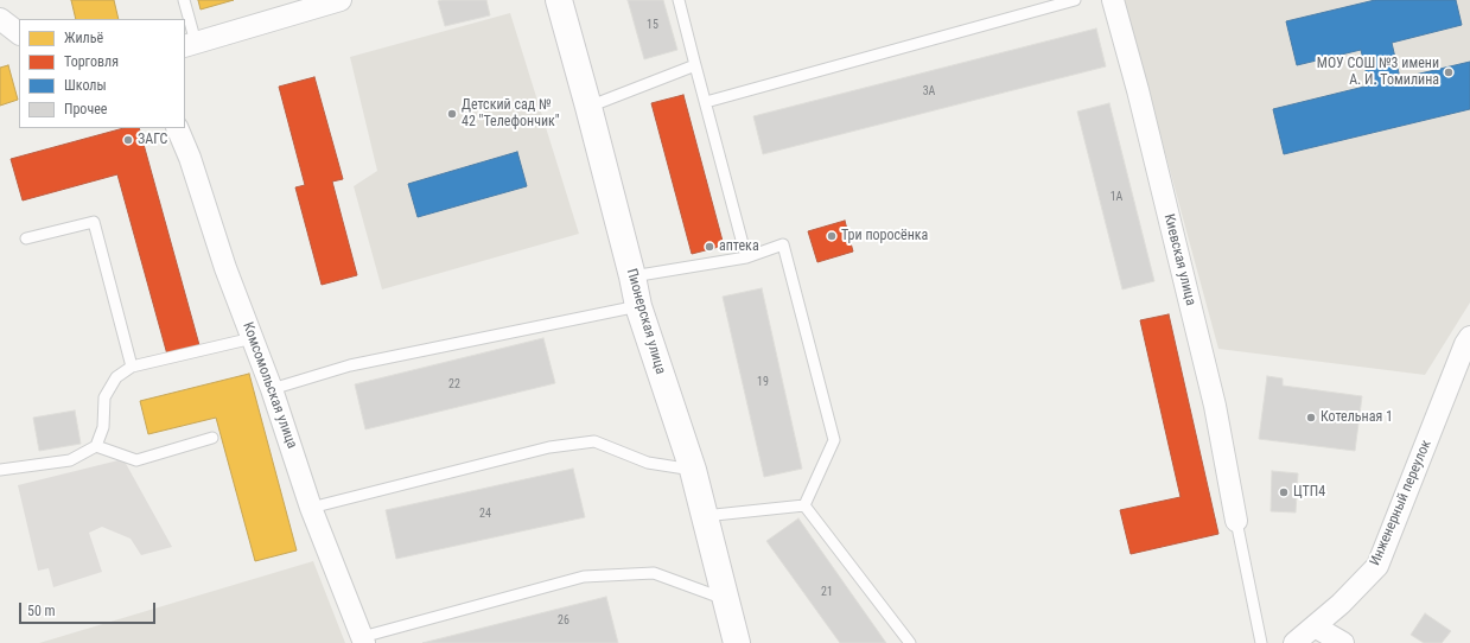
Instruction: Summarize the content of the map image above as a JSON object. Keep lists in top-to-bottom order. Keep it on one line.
{"streets":{"main road":["Пионерская улица"],"street":["Киевская улица","Комсомольская улица","Инженерный переулок"]},"places":["МОУ СОШ №3 имени А. И. Томилина","Детский сад № 42 \"Телефончик\"","ЗАГС","Три поросёнка","аптека","Котельная 1","ЦТП4"],"house_numbers":["15","3А","1А","19","22","24","21","26"],"legend":["Жильё","Торговля","Школы","Прочее"],"scale_bar":"50 m"}
